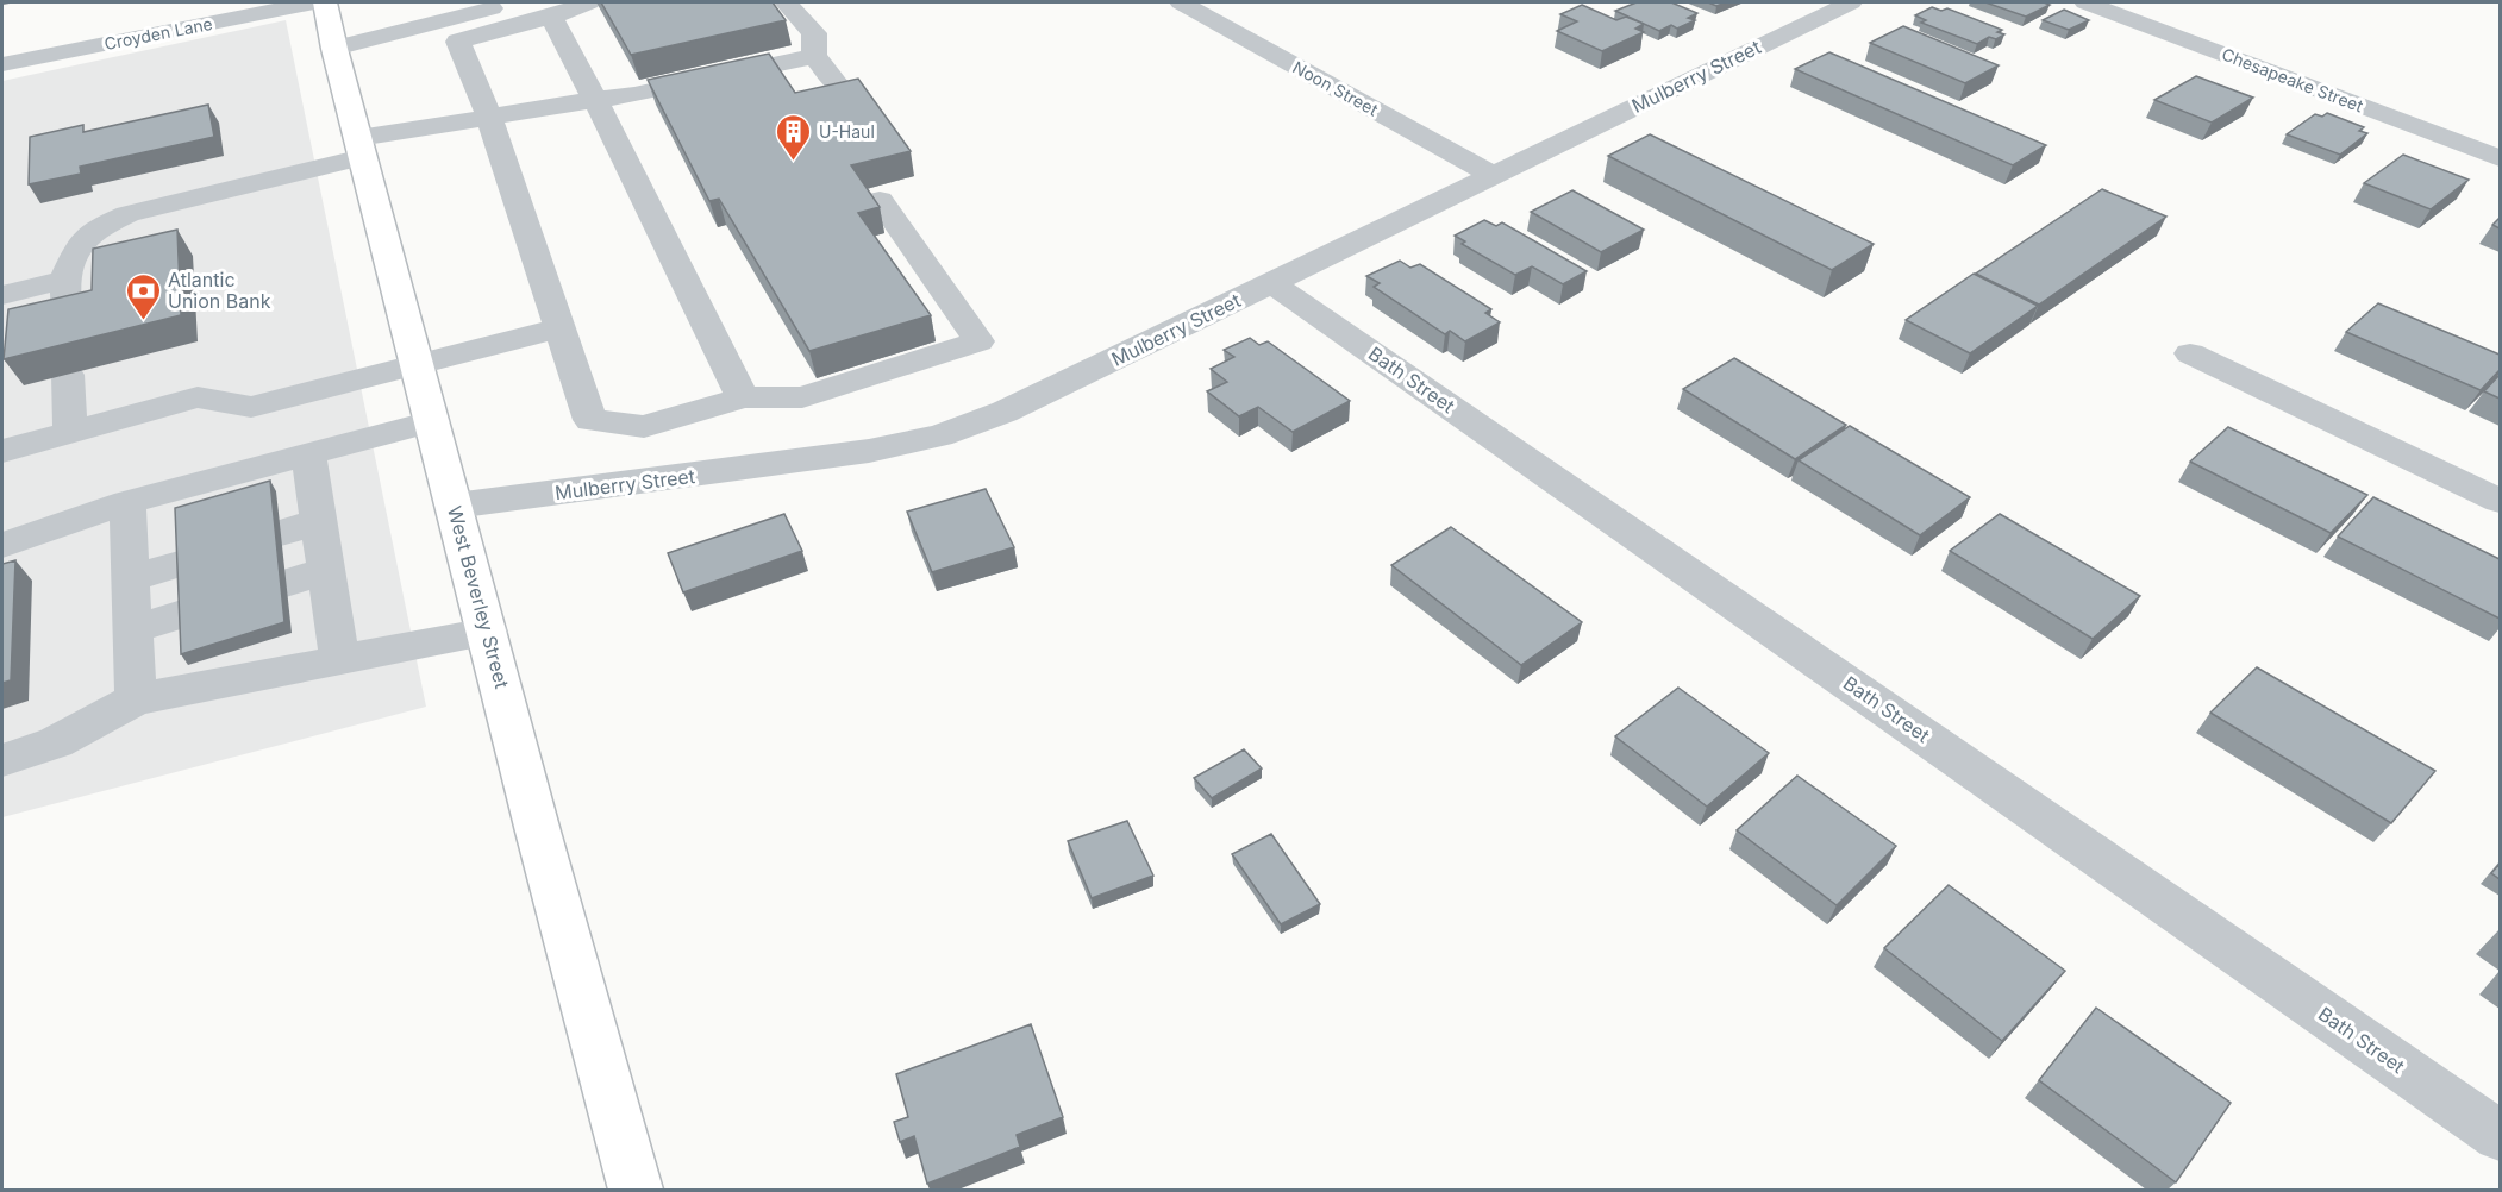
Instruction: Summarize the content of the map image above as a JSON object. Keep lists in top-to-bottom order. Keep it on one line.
{"streets":{"main road":["West Beverley Street"],"street":["Croyden Lane","Mulberry Street","Chesapeake Street","Noon Street","Bath Street"]},"crossings":[["Mulberry Street","Noon Street"],["Mulberry Street","Bath Street"],["Mulberry Street","West Beverley Street"]],"places":{"building":["U-Haul"],"bank":["Atlantic Union Bank"]}}
